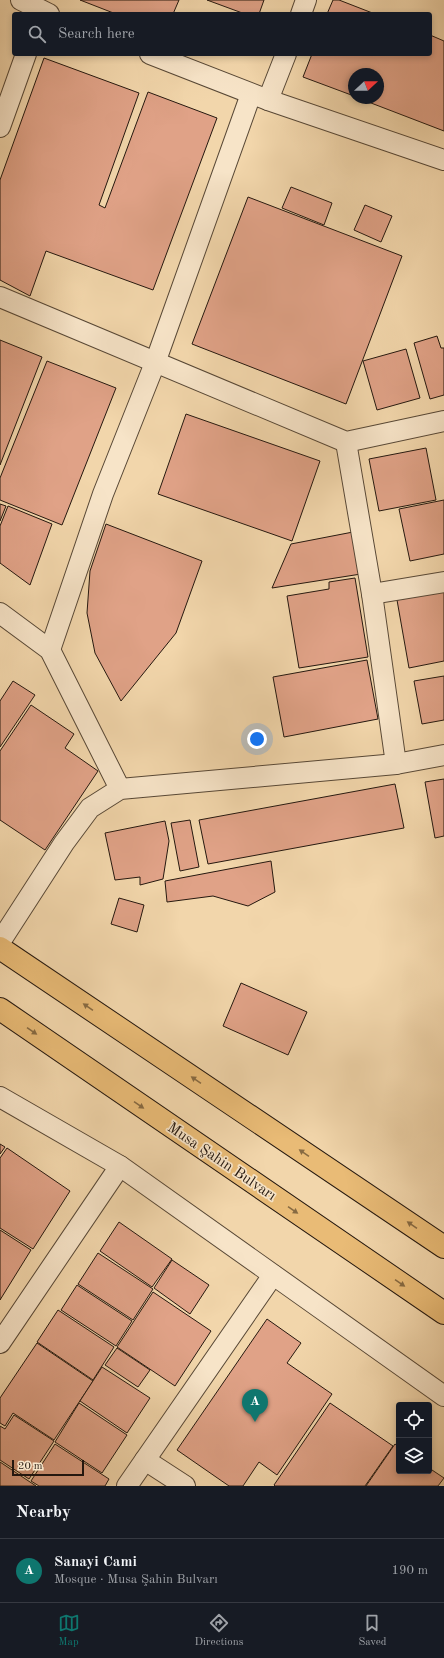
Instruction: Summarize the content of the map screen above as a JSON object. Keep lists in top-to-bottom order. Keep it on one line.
{"streets":{"main road":["Musa Şahin Bulvarı"]},"scale_bar":"20 m","north":"right","page":{"search":"Search here","pins":"A","scale":"20 m","heading":"Nearby","list":[{"mark":"A","name":"Sanayi Cami","note":"Mosque · Musa Şahin Bulvarı","value":"190 m"}],"nav":["Map","Directions","Saved"]}}
